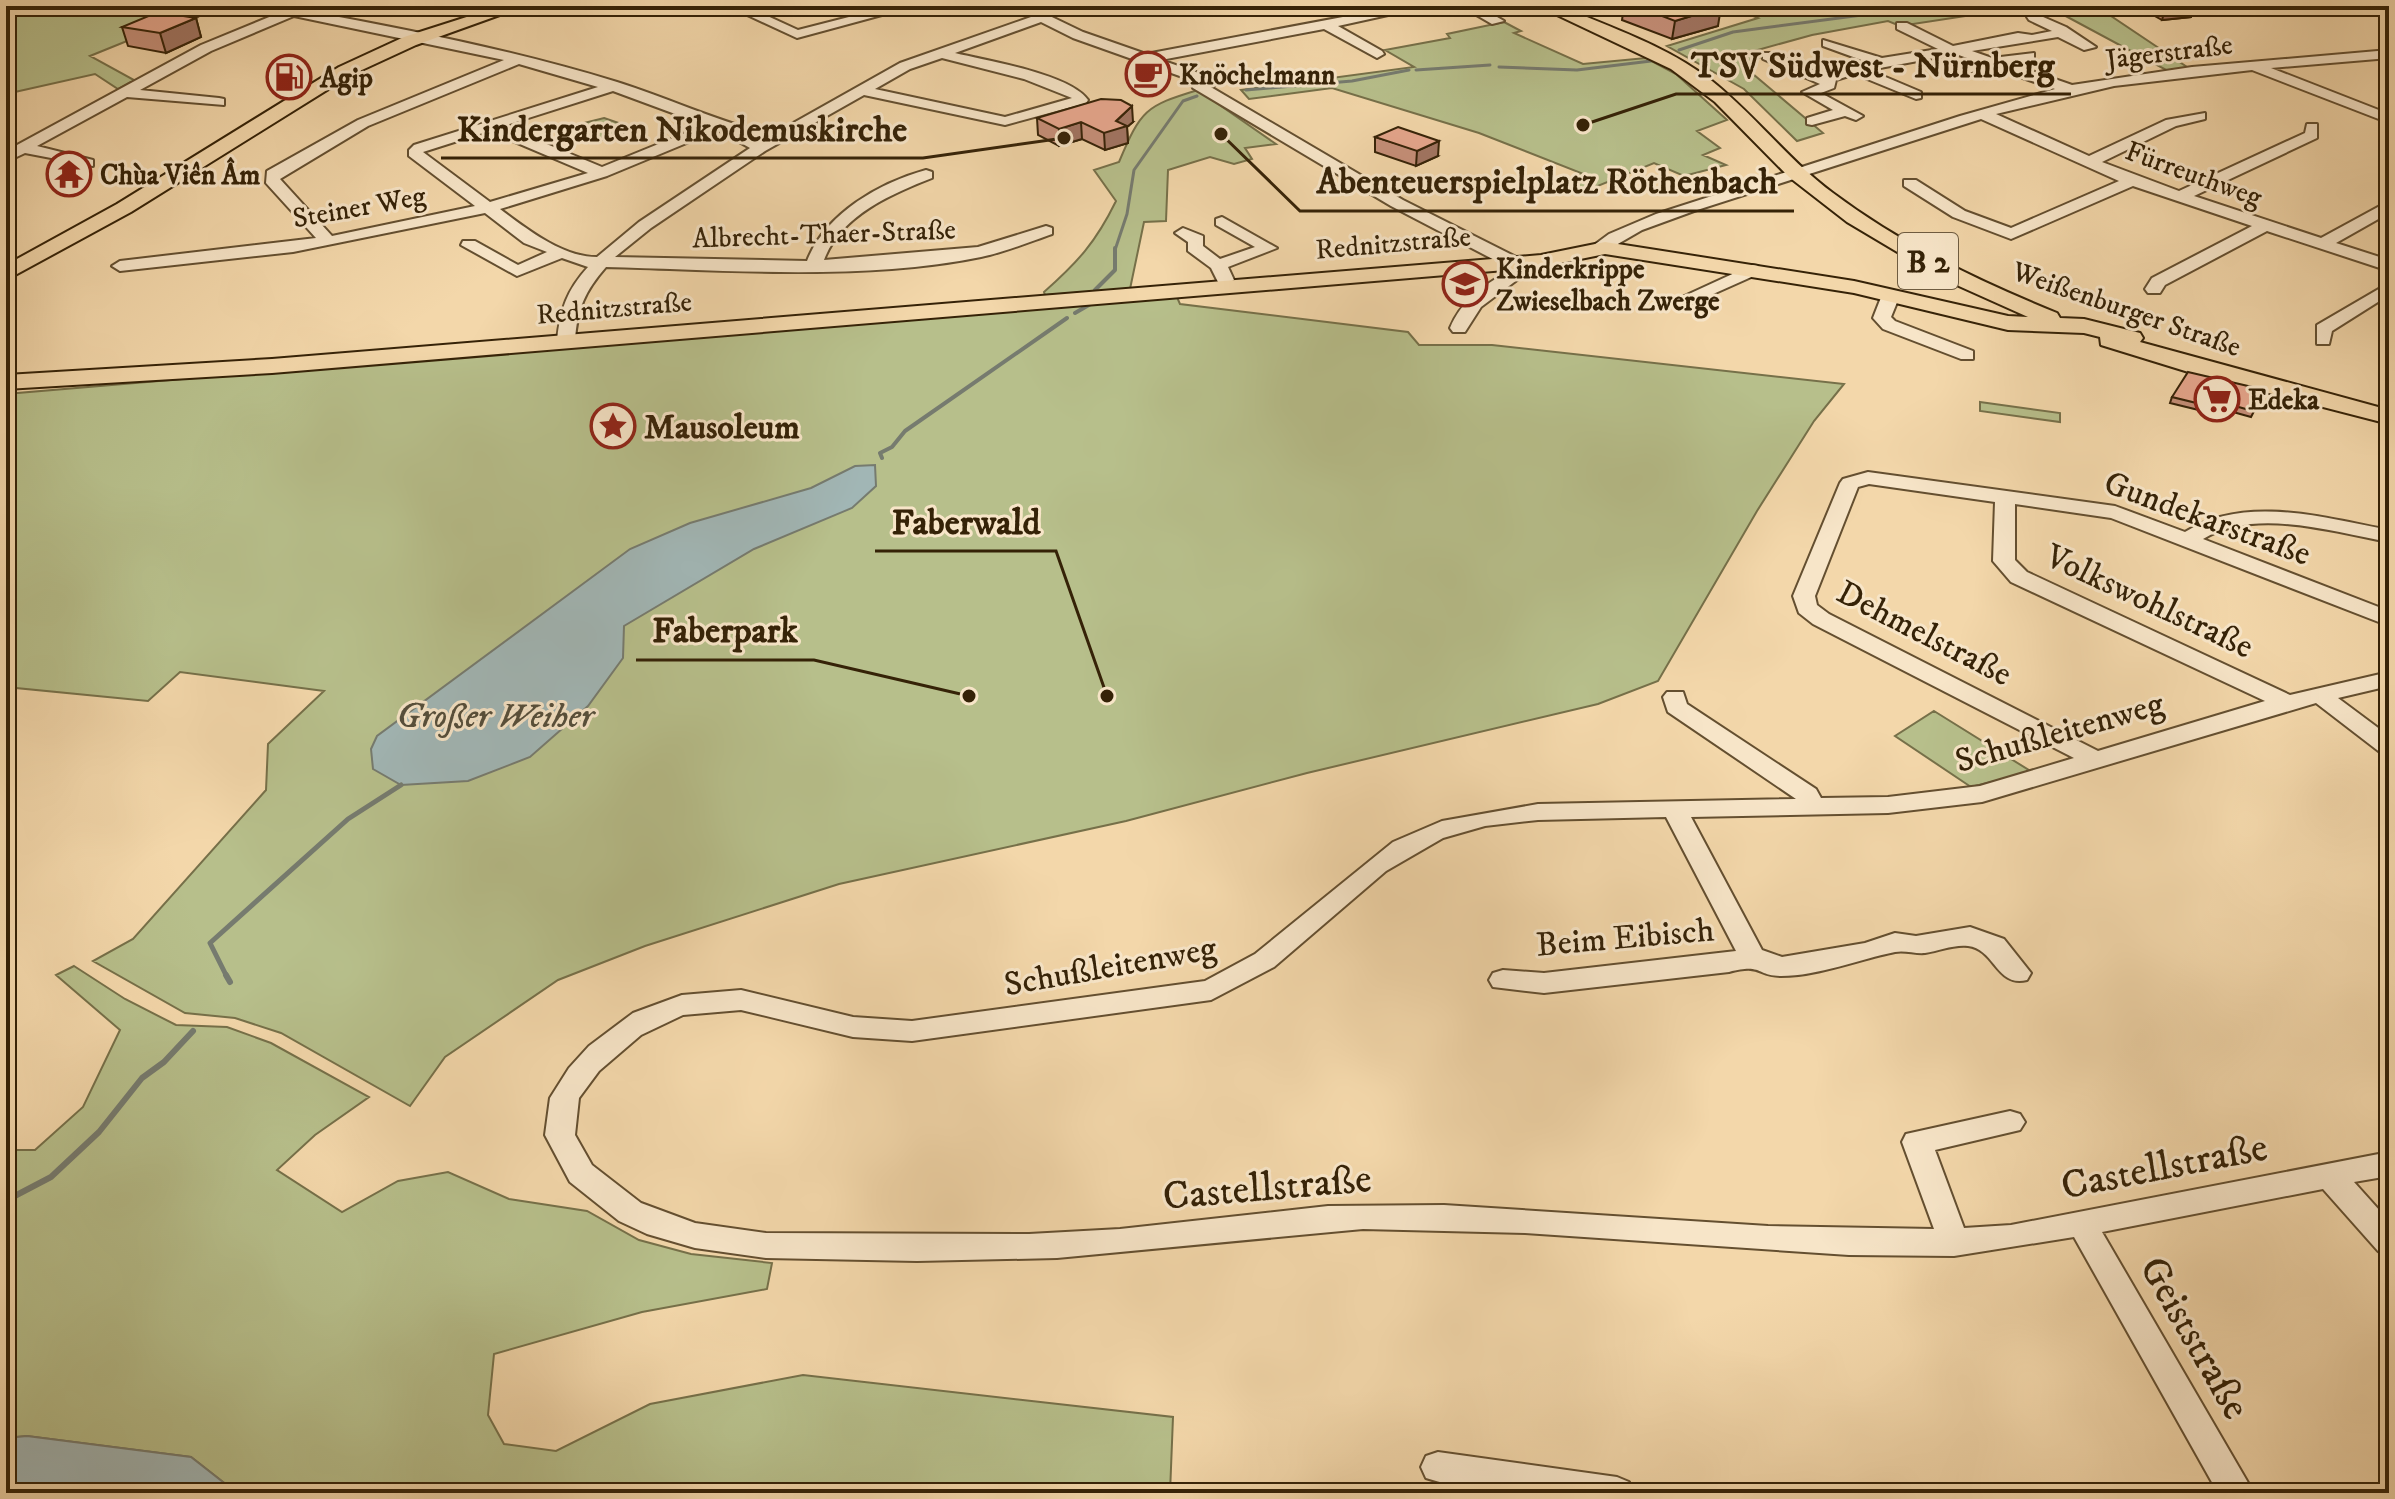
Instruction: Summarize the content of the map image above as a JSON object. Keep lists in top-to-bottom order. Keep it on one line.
{"streets":{"main road":["Rednitzstraße","B 2","Weißenburger Straße"],"street":["Jägerstraße","Fürreuthweg","Steiner Weg","Albrecht-Thaer-Straße","Gundekarstraße","Volkswohlstraße","Dehmelstraße","Schußleitenweg","Beim Eibisch","Castellstraße","Geiststraße"]},"crossings":[["Jägerstraße","Fürreuthweg"],["Jägerstraße","Rednitzstraße"],["Jägerstraße","Weißenburger Straße"],["Steiner Weg","Albrecht-Thaer-Straße"],["Rednitzstraße","Weißenburger Straße"],["Gundekarstraße","Volkswohlstraße"],["Gundekarstraße","Dehmelstraße"],["Volkswohlstraße","Schußleitenweg"],["Dehmelstraße","Schußleitenweg"],["Schußleitenweg","Beim Eibisch"],["Schußleitenweg","Castellstraße"],["Castellstraße","Geiststraße"]],"water":["Großer Weiher"],"places":{"cafe":["Knöchelmann"],"fuel station":["Agip"],"other":["TSV Südwest - Nürnberg","Abenteuerspielplatz Röthenbach","Kindergarten Nikodemuskirche","Faberpark","Faberwald"],"temple":["Chùa Viên Âm"],"school or university":["Kinderkrippe Zwieselbach Zwerge"],"supermarket":["Edeka"],"place":["Mausoleum"]}}
